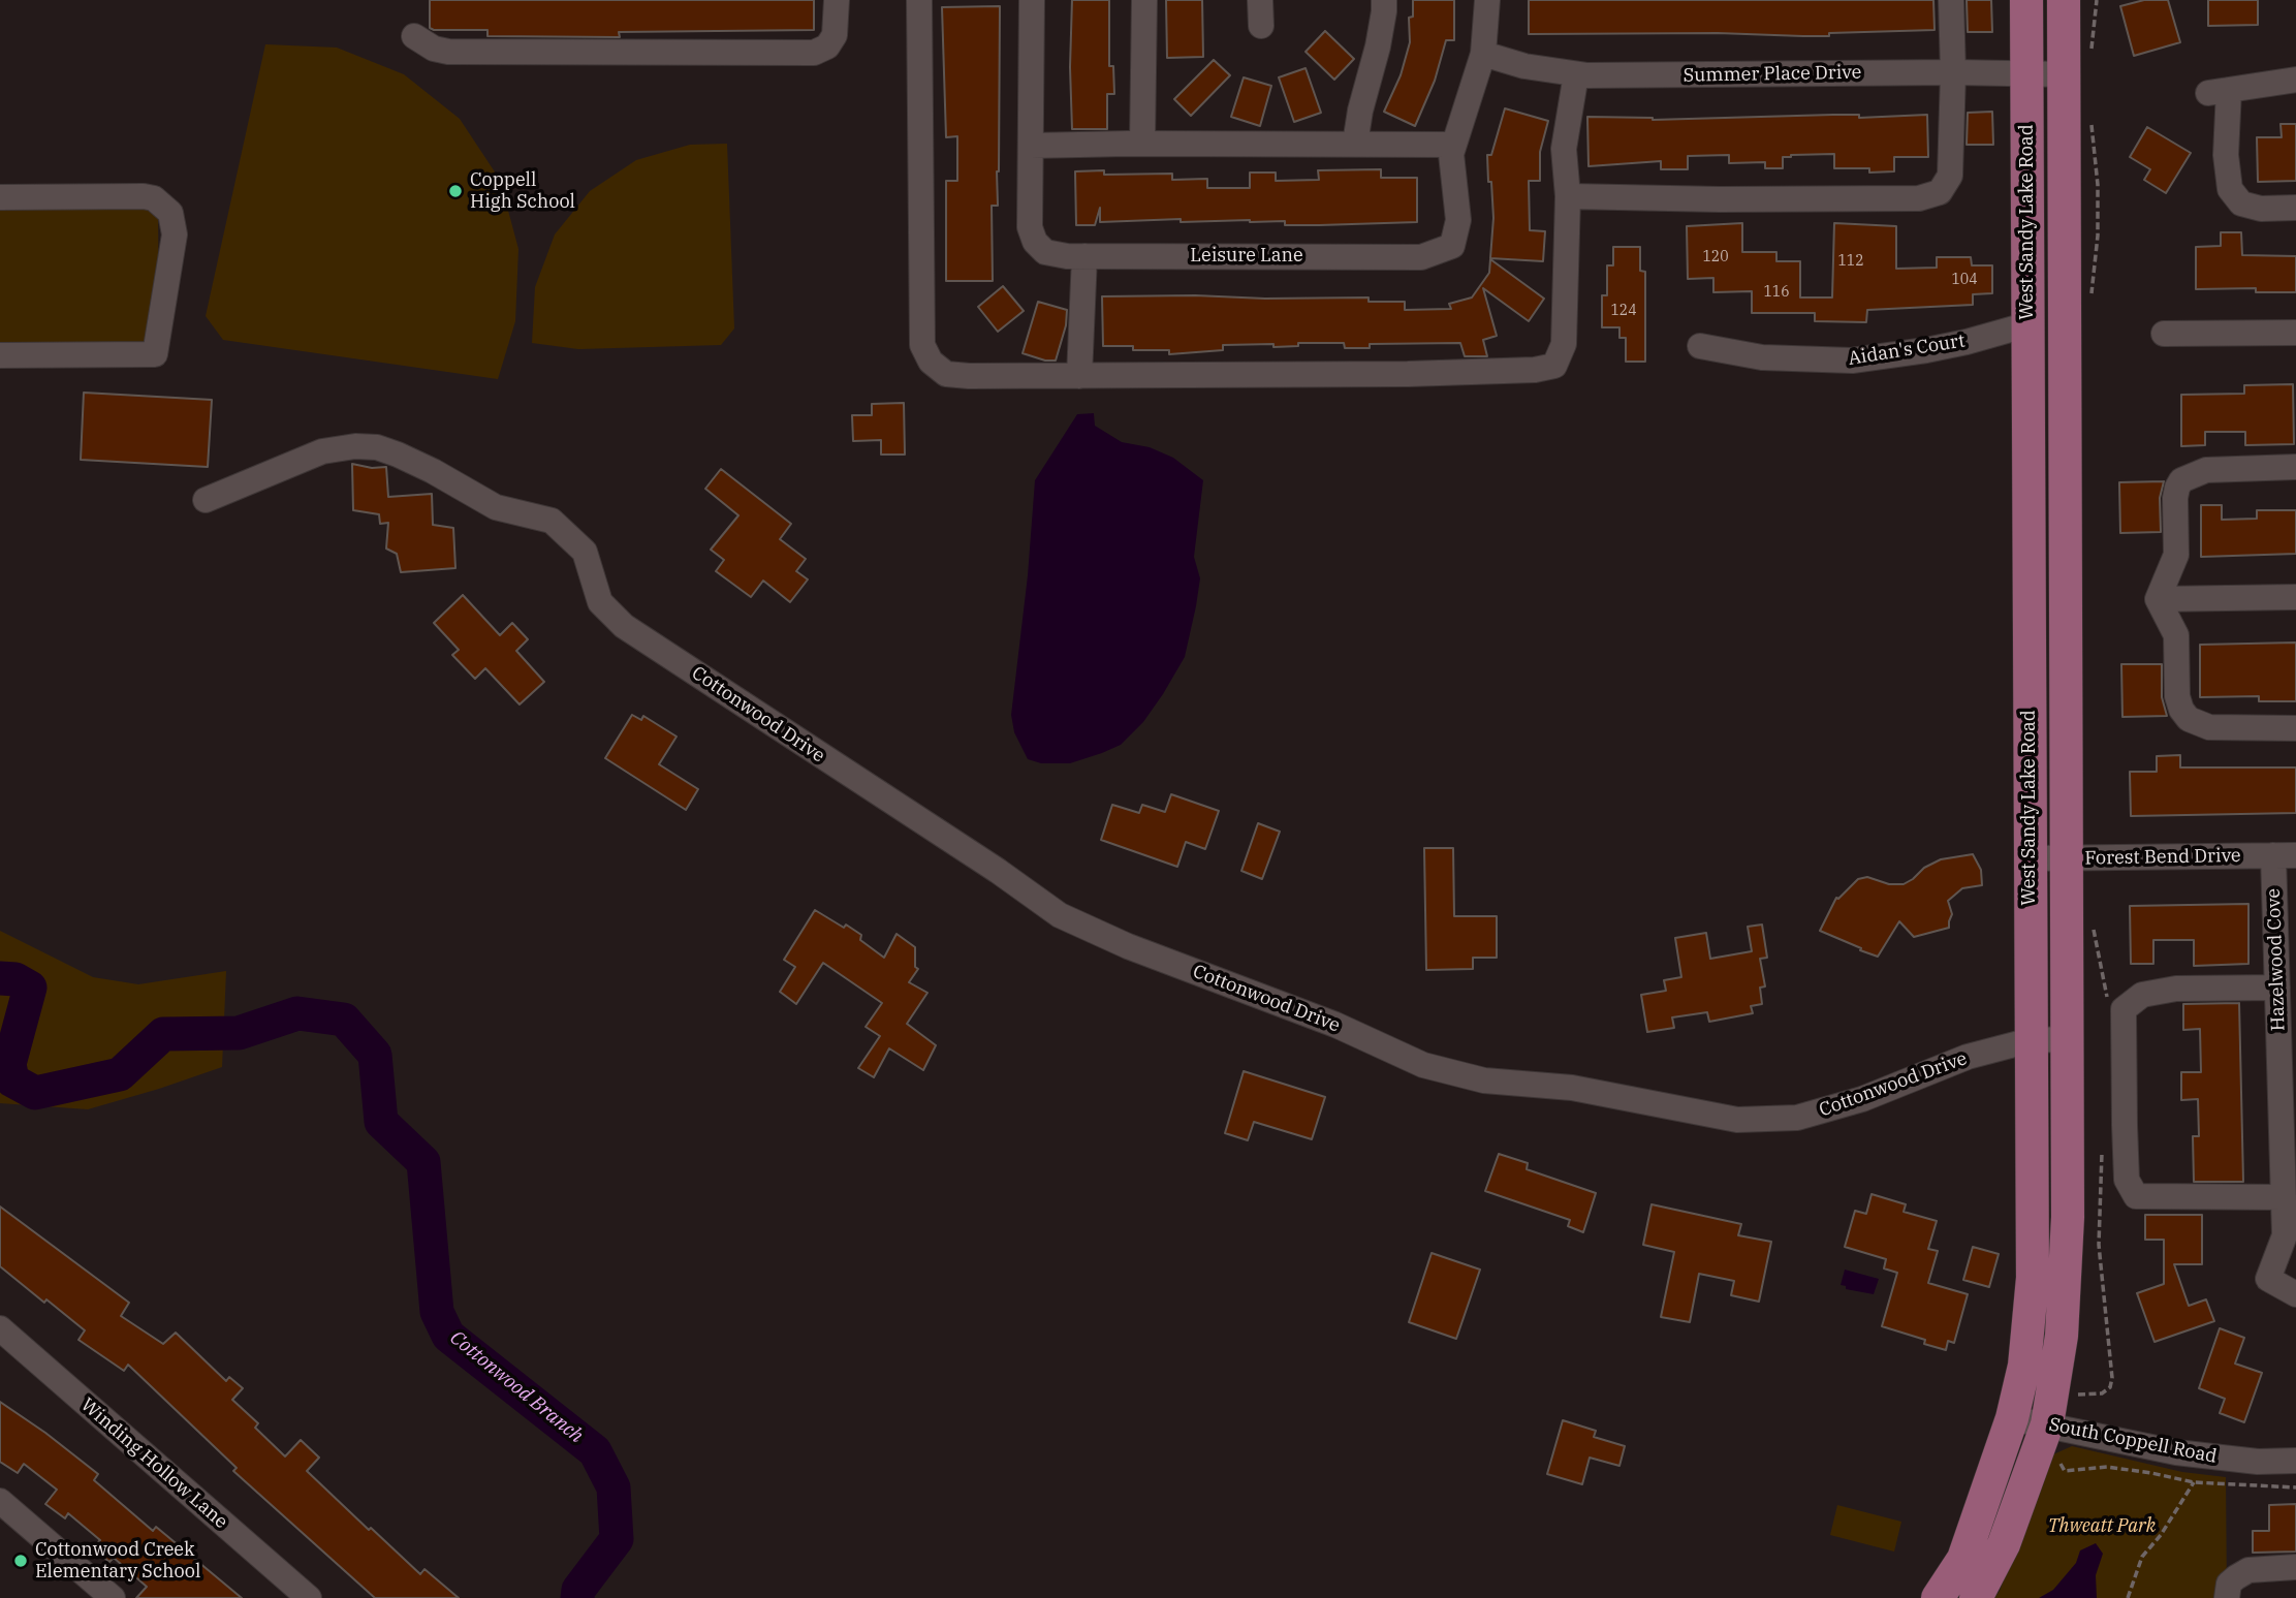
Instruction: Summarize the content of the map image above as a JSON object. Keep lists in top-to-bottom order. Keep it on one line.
{"streets":{"main road":["West Sandy Lake Road"],"street":["Summer Place Drive","Leisure Lane","Aidan's Court","Cottonwood Drive","Forest Bend Drive","Hazelwood Cove","South Coppell Road","Winding Hollow Lane"]},"crossings":[["Summer Place Drive","West Sandy Lake Road"],["Summer Place Drive","Leisure Lane"],["West Sandy Lake Road","Aidan's Court"],["West Sandy Lake Road","Cottonwood Drive"],["West Sandy Lake Road","Forest Bend Drive"],["West Sandy Lake Road","South Coppell Road"],["Forest Bend Drive","Hazelwood Cove"]],"water":["Cottonwood Branch"],"parks":["Thweatt Park"],"places":["Coppell High School","Cottonwood Creek Elementary School"],"house_numbers":["120","112","104","116","124"]}
